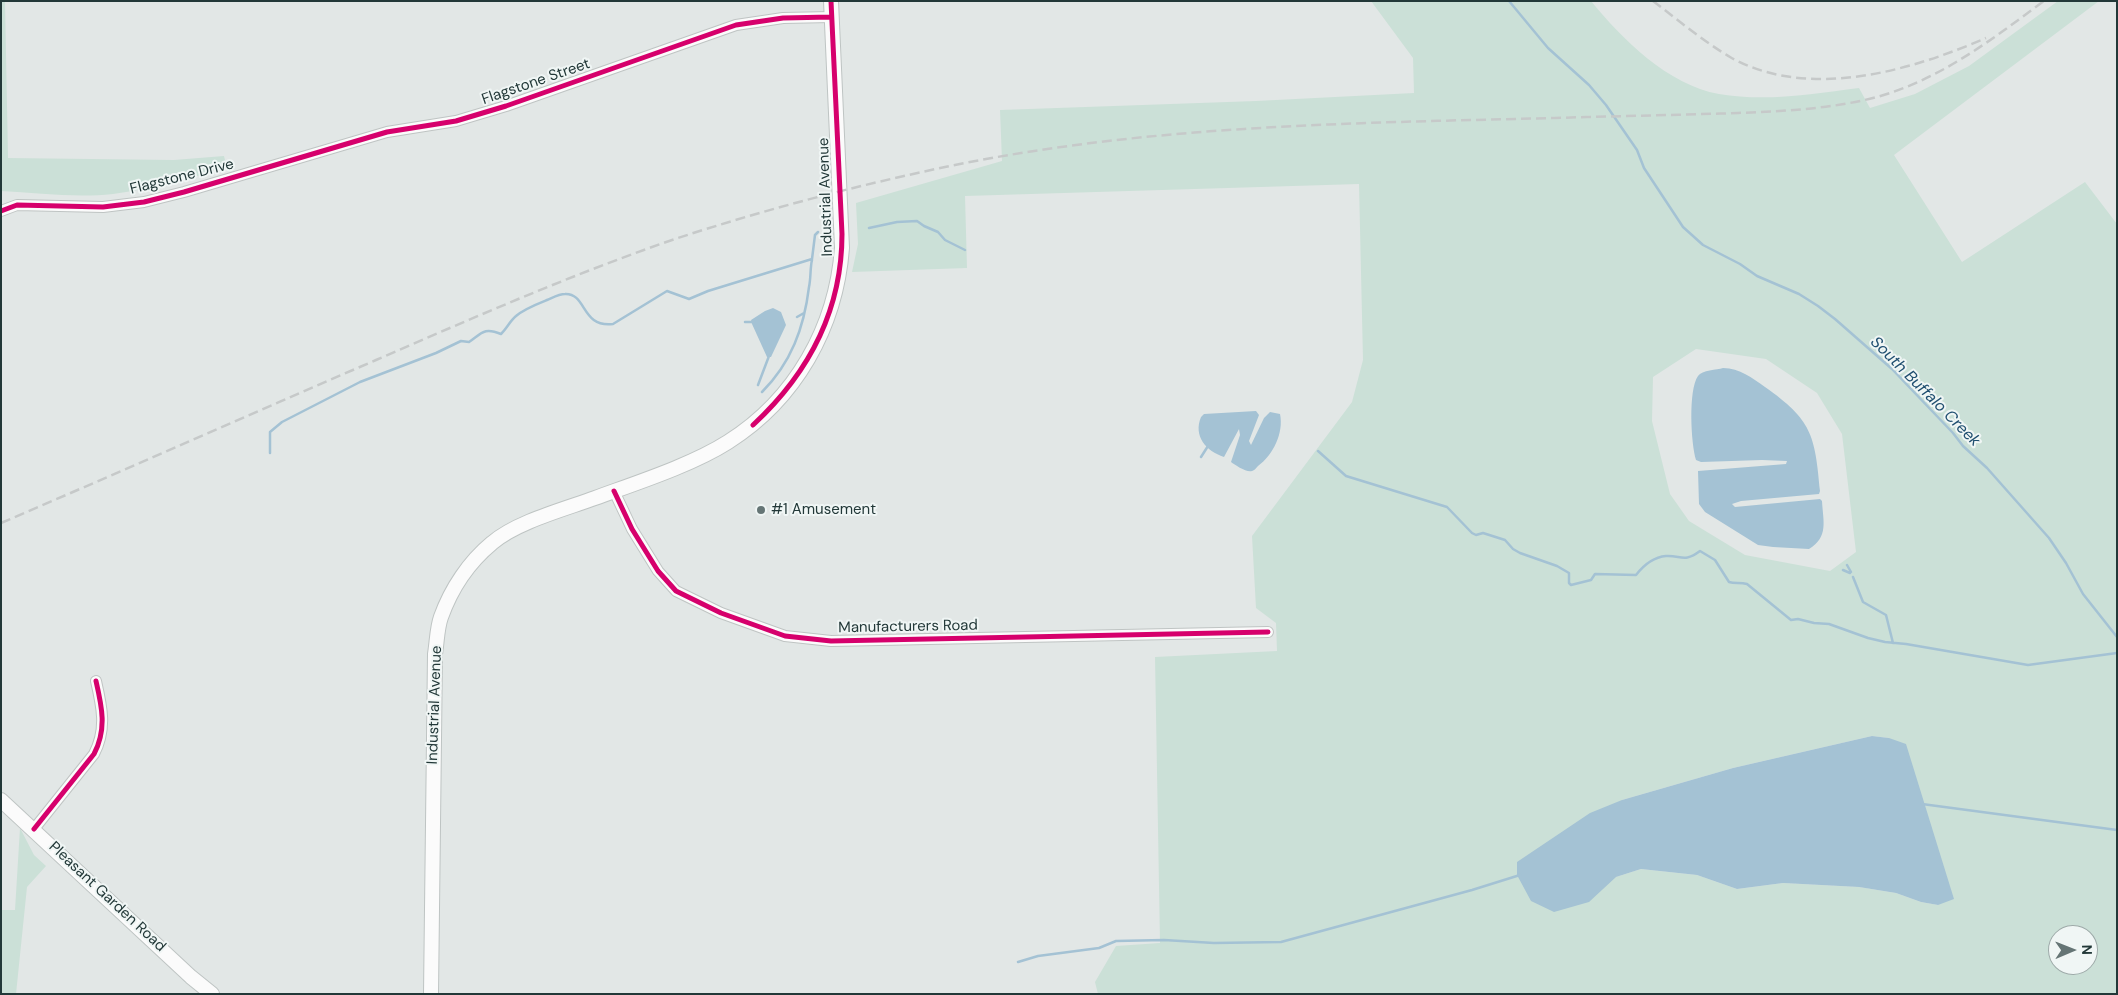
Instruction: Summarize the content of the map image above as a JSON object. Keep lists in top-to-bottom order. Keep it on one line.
{"streets":{"main road":["Industrial Avenue","Pleasant Garden Road"],"street":["Flagstone Street","Flagstone Drive","Manufacturers Road"]},"crossings":[["Flagstone Street","Flagstone Drive"],["Flagstone Street","Industrial Avenue"],["Industrial Avenue","Manufacturers Road"]],"water":["South Buffalo Creek"],"places":["#1 Amusement"],"north":"right"}
